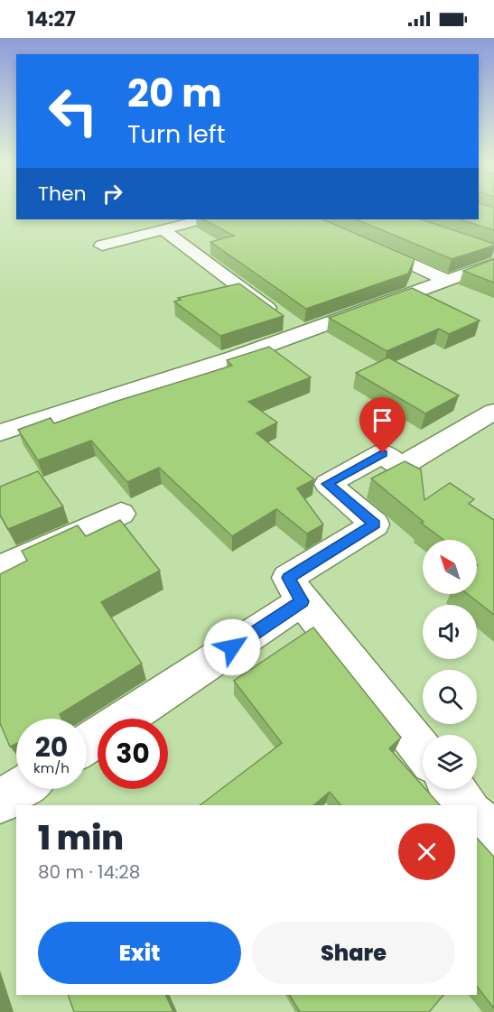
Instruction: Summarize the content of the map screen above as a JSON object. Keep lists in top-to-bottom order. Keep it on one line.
{"north":"top left","page":{"status":"14:27","turn":["20 m","Turn left"],"then":"Then","speed":"20 km/h","limit":"30","heading":["1 min","80 m · 14:28"],"buttons":["Exit","Share"]}}
